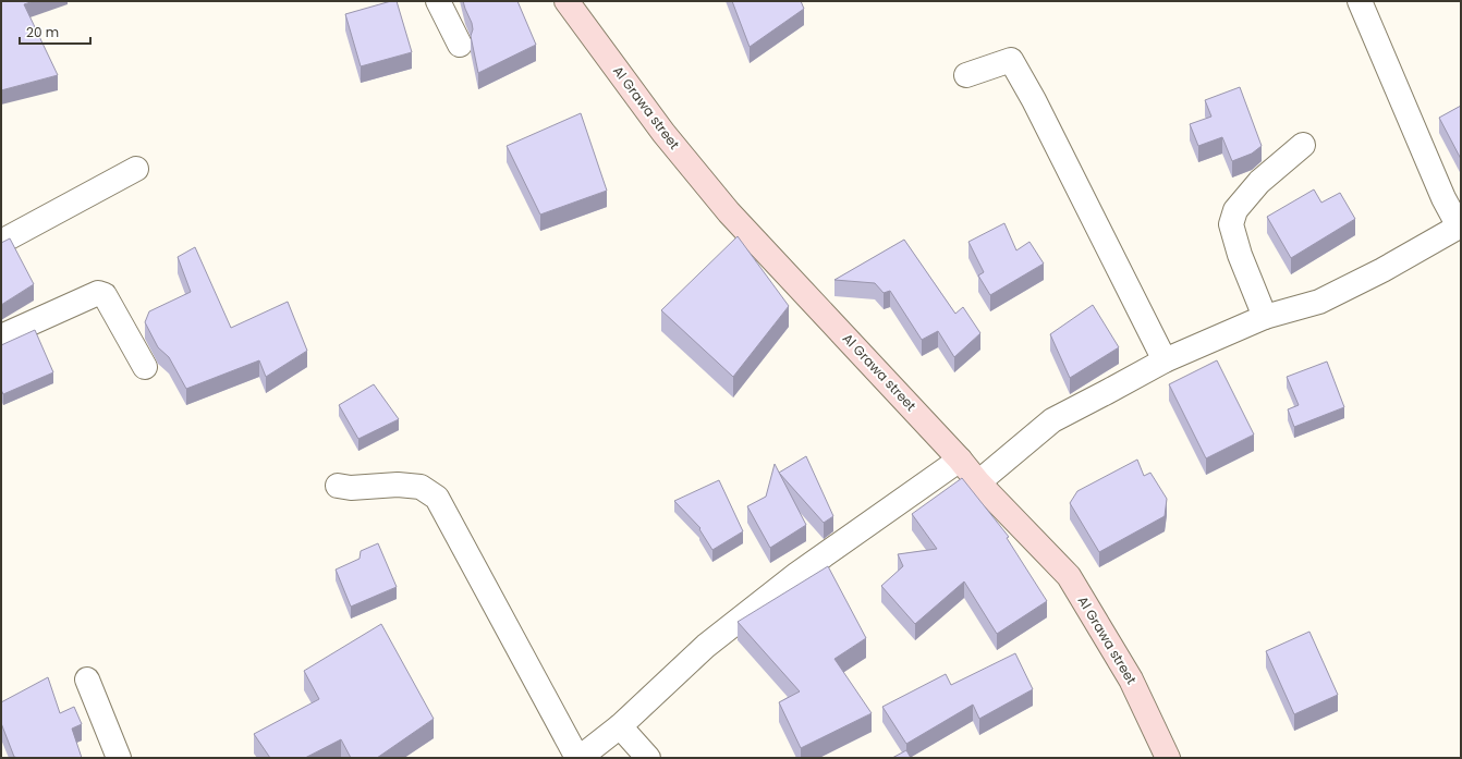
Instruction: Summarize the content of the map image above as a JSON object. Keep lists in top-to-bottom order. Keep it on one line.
{"streets":{"street":["Al Grawa street"]},"scale_bar":"20 m"}
